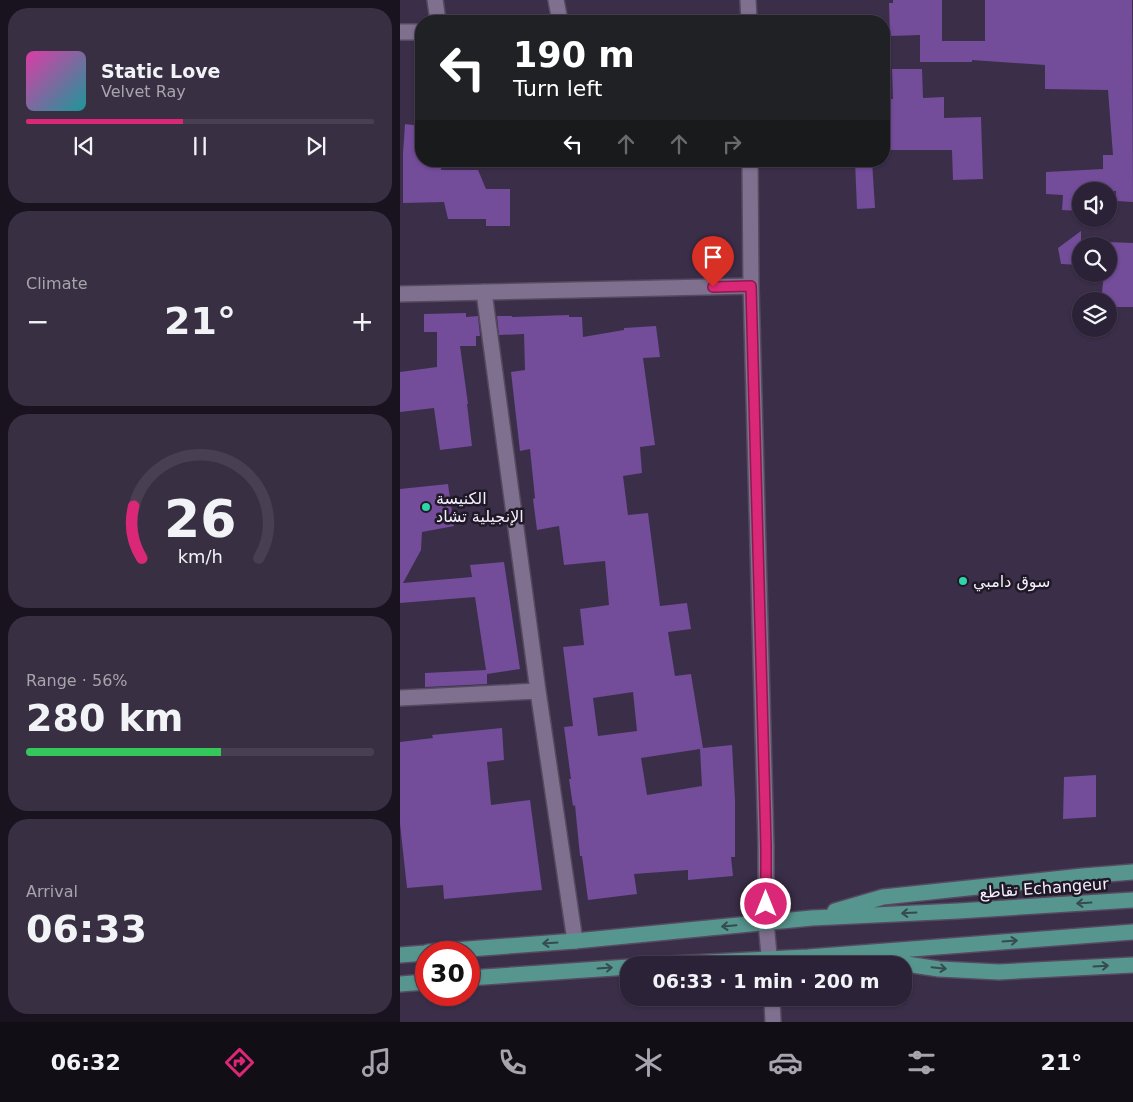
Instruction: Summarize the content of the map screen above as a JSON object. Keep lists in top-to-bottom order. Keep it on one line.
{"streets":{"main road":["تقاطع Echangeur"]},"places":["الكنيسة الإنجيلية تشاد","سوق دامبي"],"page":{"turn":["190 m","Turn left"],"song":["Static Love","Velvet Ray"],"tile":["Climate",["Range · 56%","280 km"],["Arrival","06:33"]],"heat":["−","21°","+"],"limit":"30","trip":"06:33 · 1 min · 200 m","tabs":["06:32","21°"],"gauge":["26","km/h"]}}
